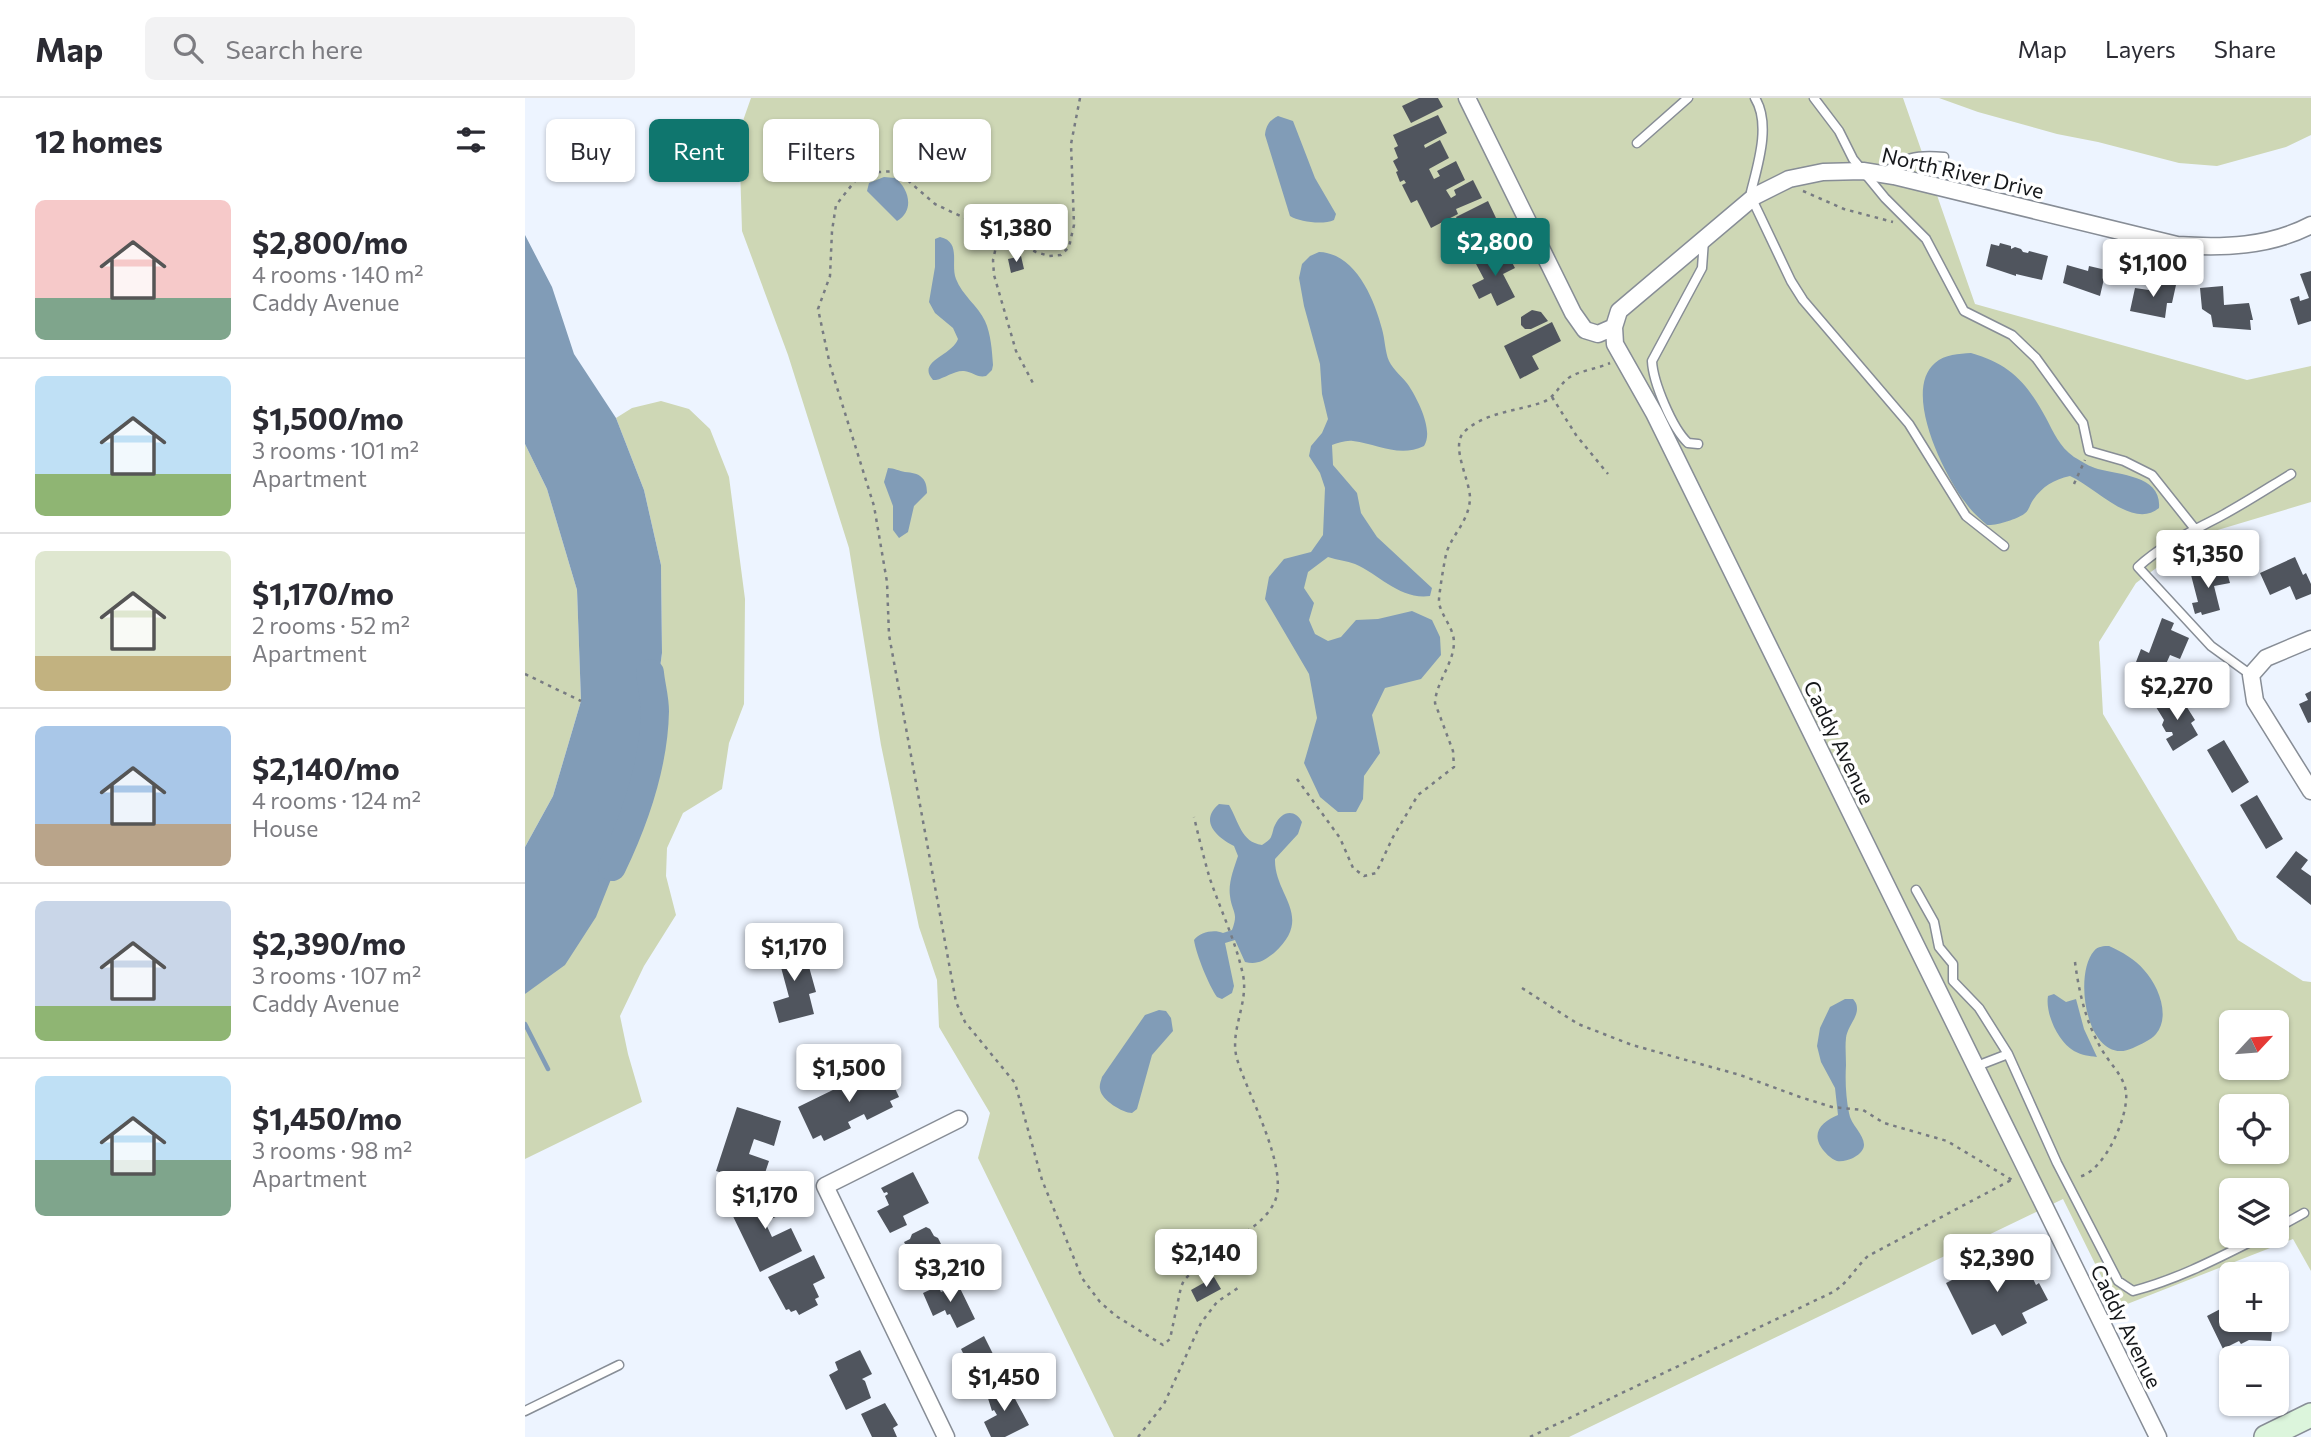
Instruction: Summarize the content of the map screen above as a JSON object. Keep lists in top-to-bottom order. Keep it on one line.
{"streets":{"street":["North River Drive","Caddy Avenue"]},"crossings":[["North River Drive","Caddy Avenue"]],"north":"top right","page":{"header":"Map","search":"Search here","nav":["Map","Layers","Share"],"heading":"12 homes","chip":["Buy","Rent","Filters","New"],"list":[{"name":"$2,800/mo","note":"4 rooms · 140 m² · Caddy Avenue"},{"name":"$1,500/mo","note":"3 rooms · 101 m² · Apartment"},{"name":"$1,170/mo","note":"2 rooms · 52 m² · Apartment"},{"name":"$2,140/mo","note":"4 rooms · 124 m² · House"},{"name":"$2,390/mo","note":"3 rooms · 107 m² · Caddy Avenue"},{"name":"$1,450/mo","note":"3 rooms · 98 m² · Apartment"}],"price":["$1,380","$2,800","$1,100","$1,350","$2,270","$1,170","$1,500","$1,170","$2,140","$2,390","$3,210","$1,450"],"map_buttons":["+","−"]}}
